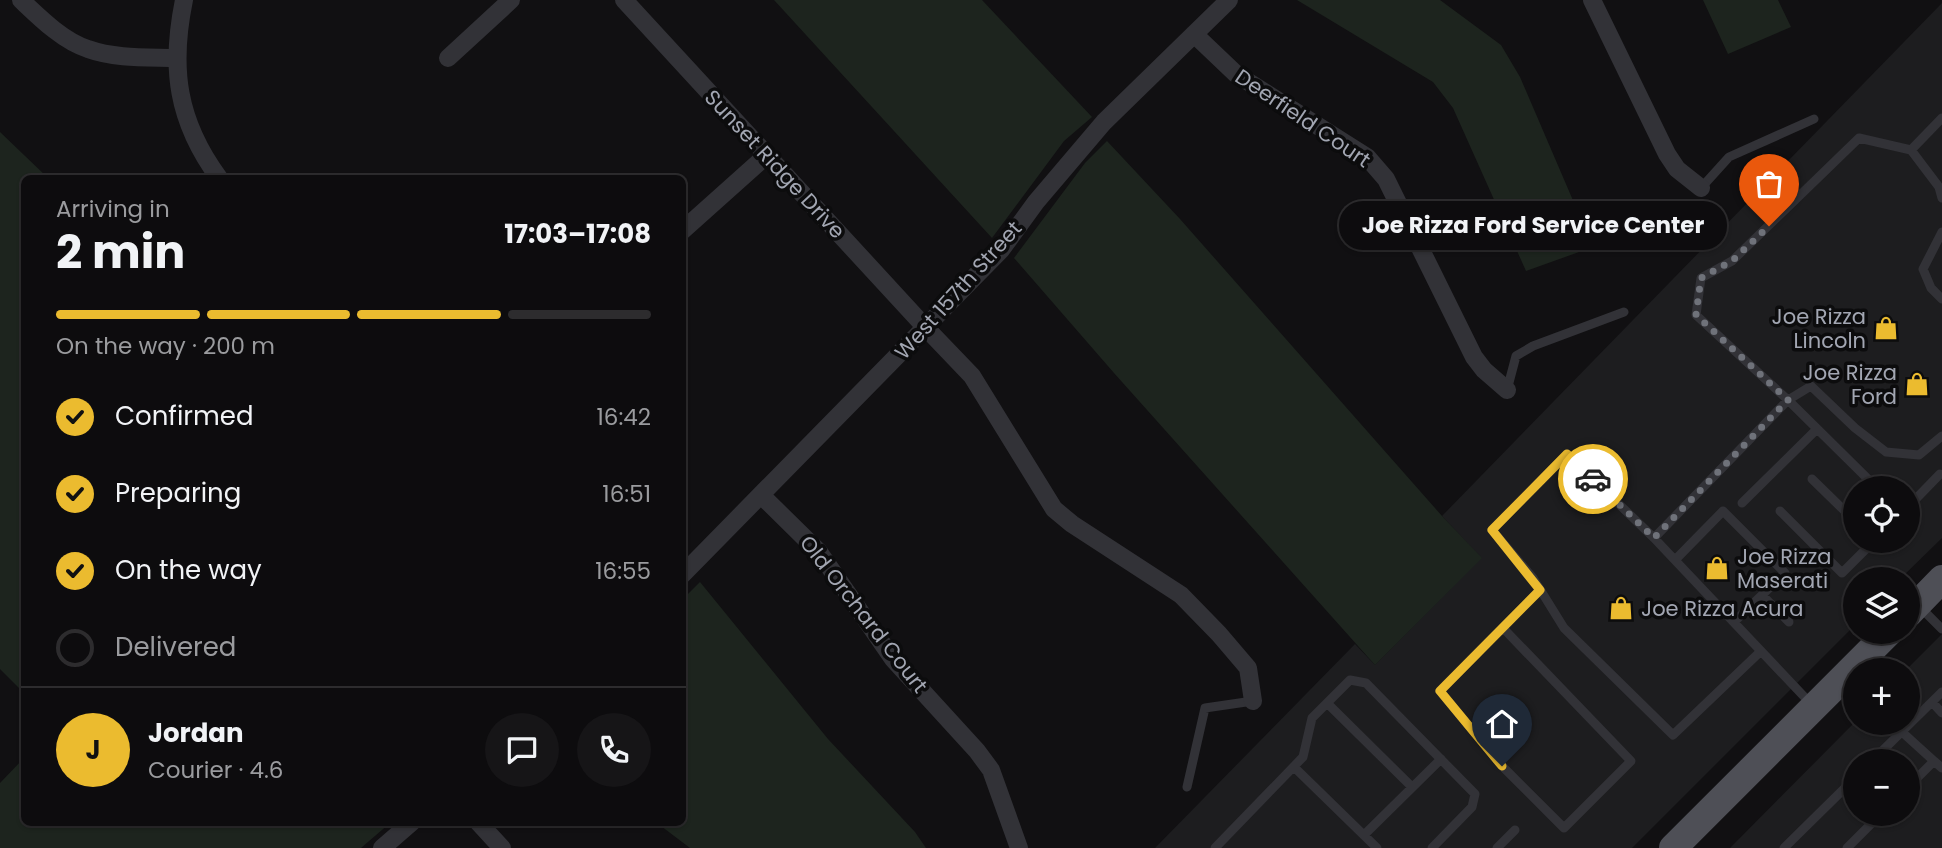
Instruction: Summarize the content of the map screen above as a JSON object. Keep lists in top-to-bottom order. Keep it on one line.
{"streets":{"street":["Deerfield Court","Sunset Ridge Drive","West 157th Street","Old Orchard Court"]},"crossings":[["Deerfield Court","West 157th Street"],["Sunset Ridge Drive","West 157th Street"],["West 157th Street","Old Orchard Court"]],"places":{"other":["Joe Rizza Ford Service Center"],"shop":["Joe Rizza Lincoln","Joe Rizza Ford","Joe Rizza Maserati","Joe Rizza Acura"]},"page":{"heading":["2 min","Arriving in","17:03–17:08"],"panel":["Jordan","Courier · 4.6"],"bubble":"Joe Rizza Ford Service Center","bar":"On the way · 200 m","list":[["Confirmed","16:42"],["Preparing","16:51"],["On the way","16:55"],"Delivered"],"map_buttons":["+","−"],"round":"J"}}
